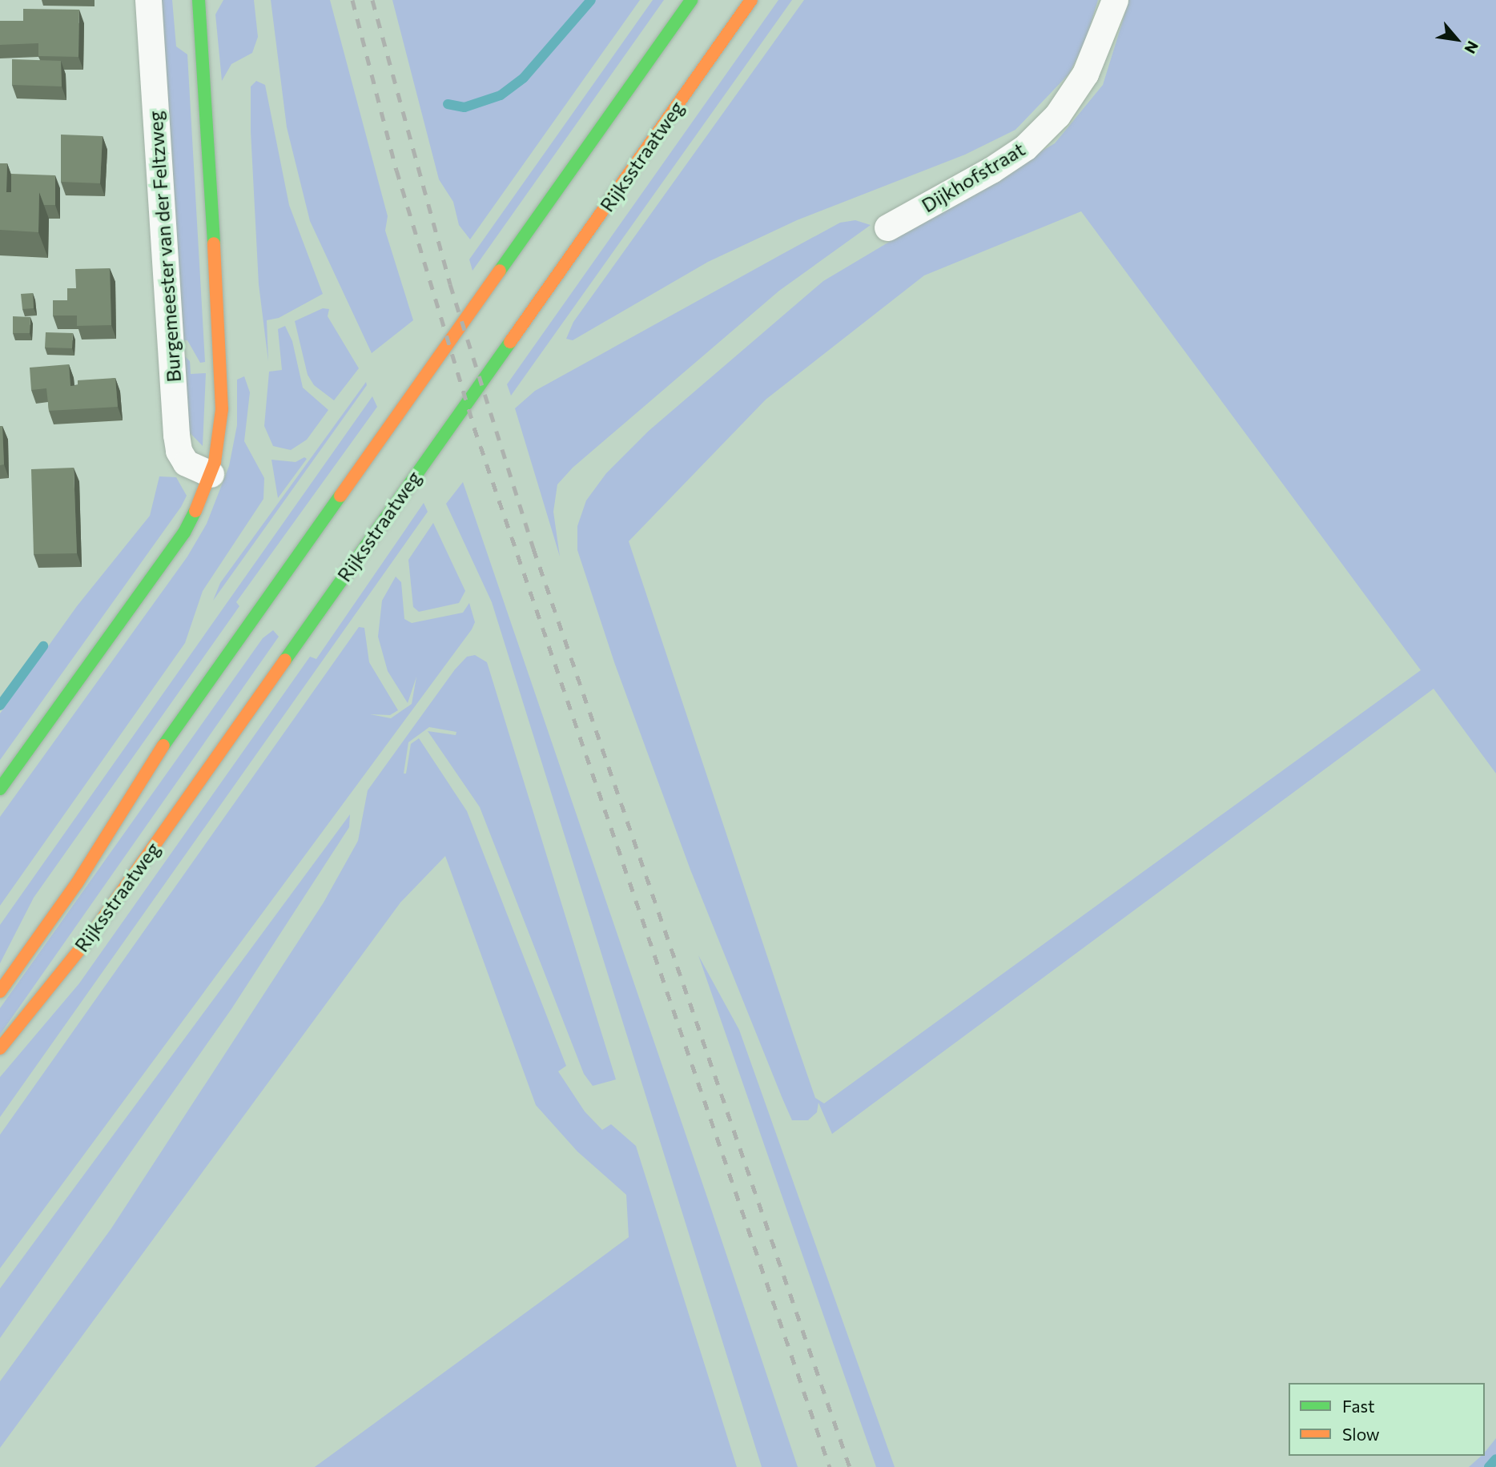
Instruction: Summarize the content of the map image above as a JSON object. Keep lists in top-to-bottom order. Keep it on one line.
{"streets":{"main road":["Rijksstraatweg"],"street":["Dijkhofstraat","Burgemeester van der Feltzweg"]},"legend":["Fast","Slow"],"north":"bottom right"}
